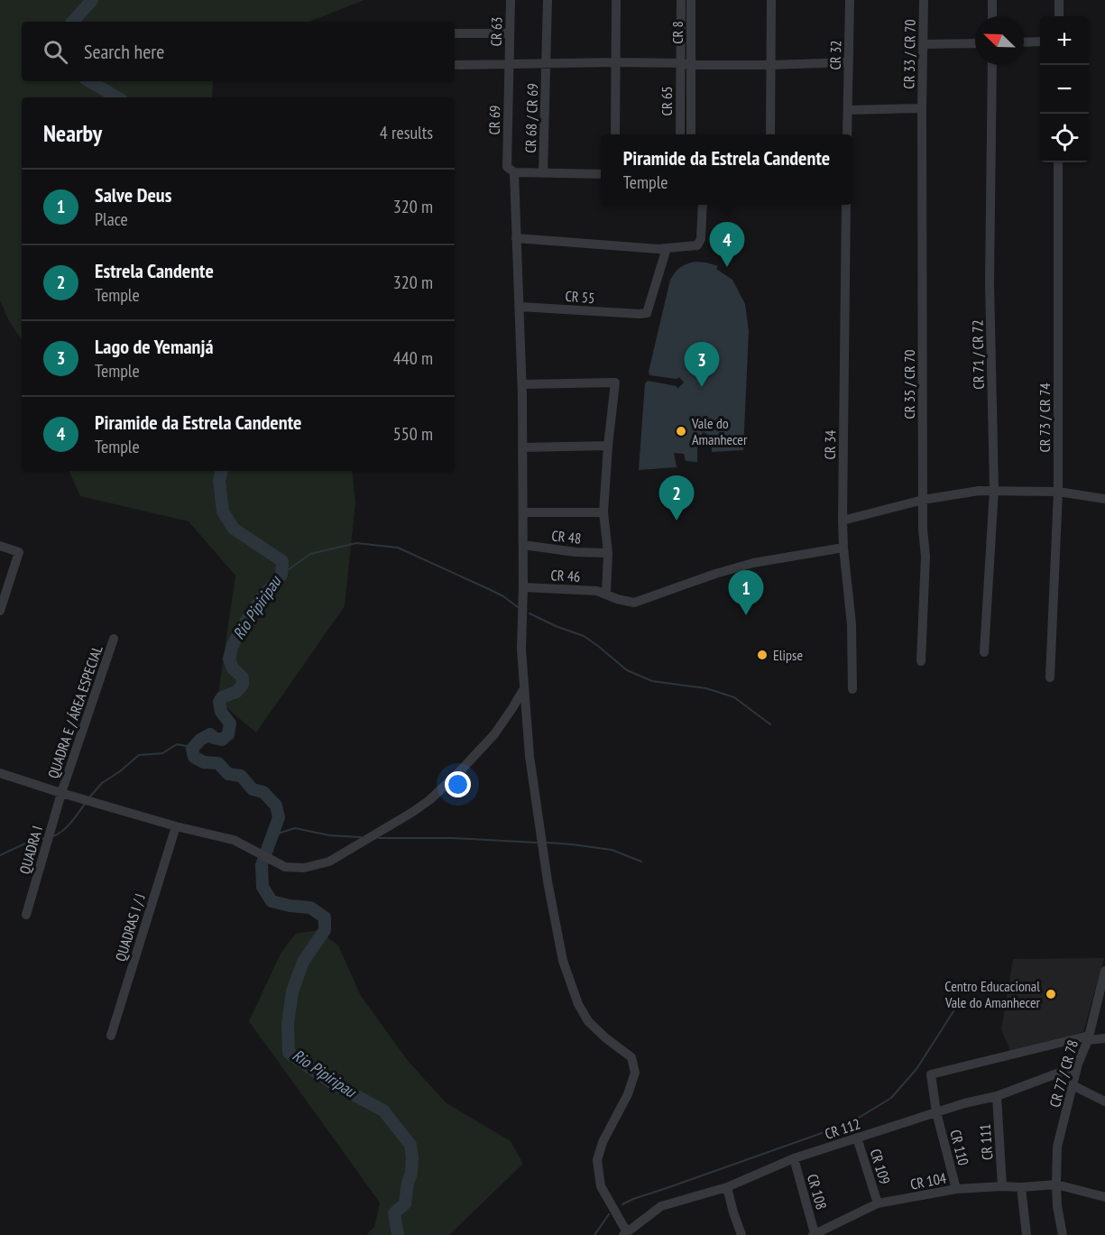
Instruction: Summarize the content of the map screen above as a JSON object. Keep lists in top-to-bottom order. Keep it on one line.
{"streets":{"street":["CR 63","CR 8","CR 33 / CR 70","CR 32","CR 65","CR 68 / CR 69","CR 69","CR 55","CR 71 / CR 72","CR 35 / CR 70","CR 73 / CR 74","CR 34","CR 48","CR 46","QUADRA E / ÁREA ESPECIAL","QUADRA I","QUADRAS I / J","CR 77 / CR 78","CR 112","CR 111","CR 110","CR 109","CR 104","CR 108"]},"crossings":[["CR 63","CR 69"],["CR 33 / CR 70","CR 35 / CR 70"],["CR 34","CR 46"],["QUADRA E / ÁREA ESPECIAL","QUADRA I"],["CR 77 / CR 78","CR 112"],["CR 77 / CR 78","CR 110"],["CR 77 / CR 78","CR 104"],["CR 112","CR 111"],["CR 112","CR 110"],["CR 112","CR 109"],["CR 112","CR 108"],["CR 111","CR 104"],["CR 110","CR 104"],["CR 109","CR 104"],["CR 104","CR 108"]],"water":["Rio Pipiripau"],"places":["Vale do Amanhecer","Elipse","Centro Educacional Vale do Amanhecer"],"north":"top left","page":{"map_buttons":["+","−"],"search":"Search here","heading":["Nearby","4 results"],"popup":["Piramide da Estrela Candente","Temple"],"list":[{"mark":"1","name":"Salve Deus","note":"Place","value":"320 m"},{"mark":"2","name":"Estrela Candente","note":"Temple","value":"320 m"},{"mark":"3","name":"Lago de Yemanjá","note":"Temple","value":"440 m"},{"mark":"4","name":"Piramide da Estrela Candente","note":"Temple","value":"550 m"}],"pins":["4","3","2","1"]}}
